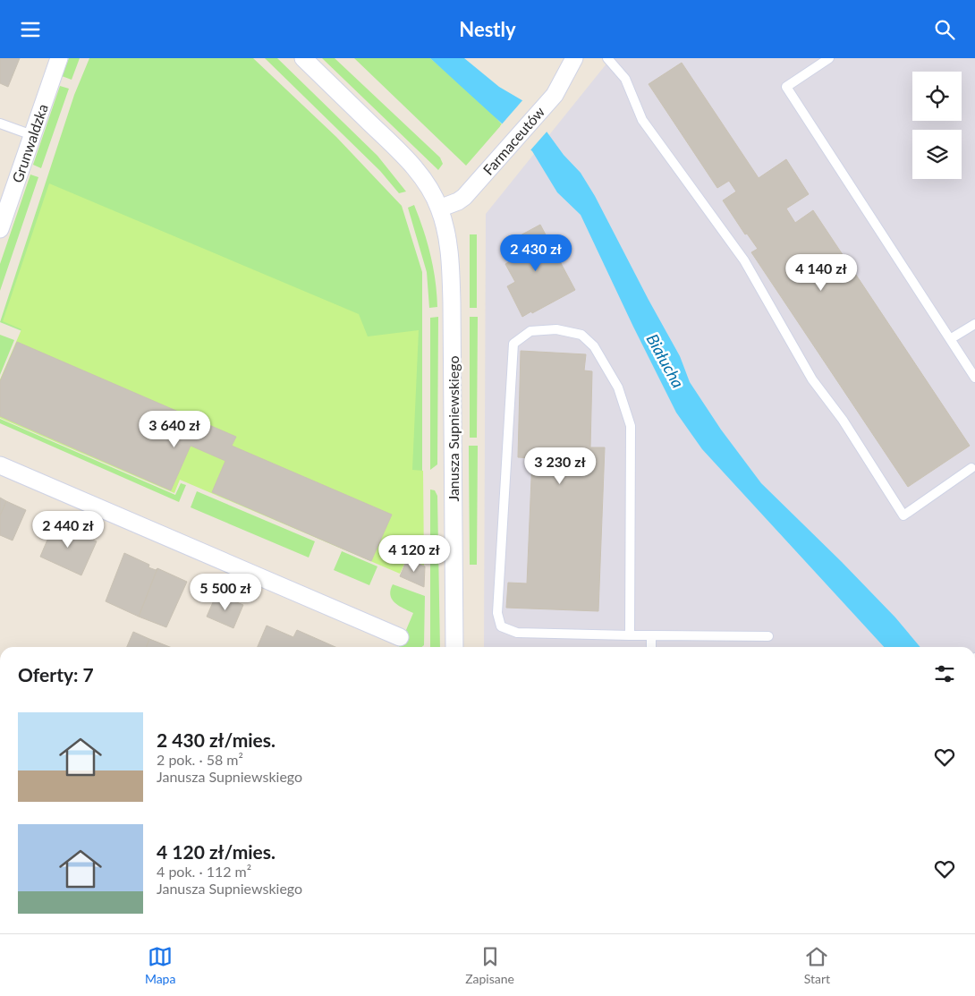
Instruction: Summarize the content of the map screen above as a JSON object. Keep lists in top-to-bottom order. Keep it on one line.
{"streets":{"street":["Farmaceutów","Grunwaldzka","Janusza Supniewskiego"]},"crossings":[["Farmaceutów","Janusza Supniewskiego"]],"water":["Białucha"],"page":{"header":"Nestly","price":["2 430 zł","4 140 zł","3 640 zł","3 230 zł","2 440 zł","4 120 zł","5 500 zł"],"heading":"Oferty: 7","list":[{"name":"2 430 zł/mies.","note":"2 pok. · 58 m² · Janusza Supniewskiego"},{"name":"4 120 zł/mies.","note":"4 pok. · 112 m² · Janusza Supniewskiego"}],"tabs":["Mapa","Zapisane","Start"]}}
